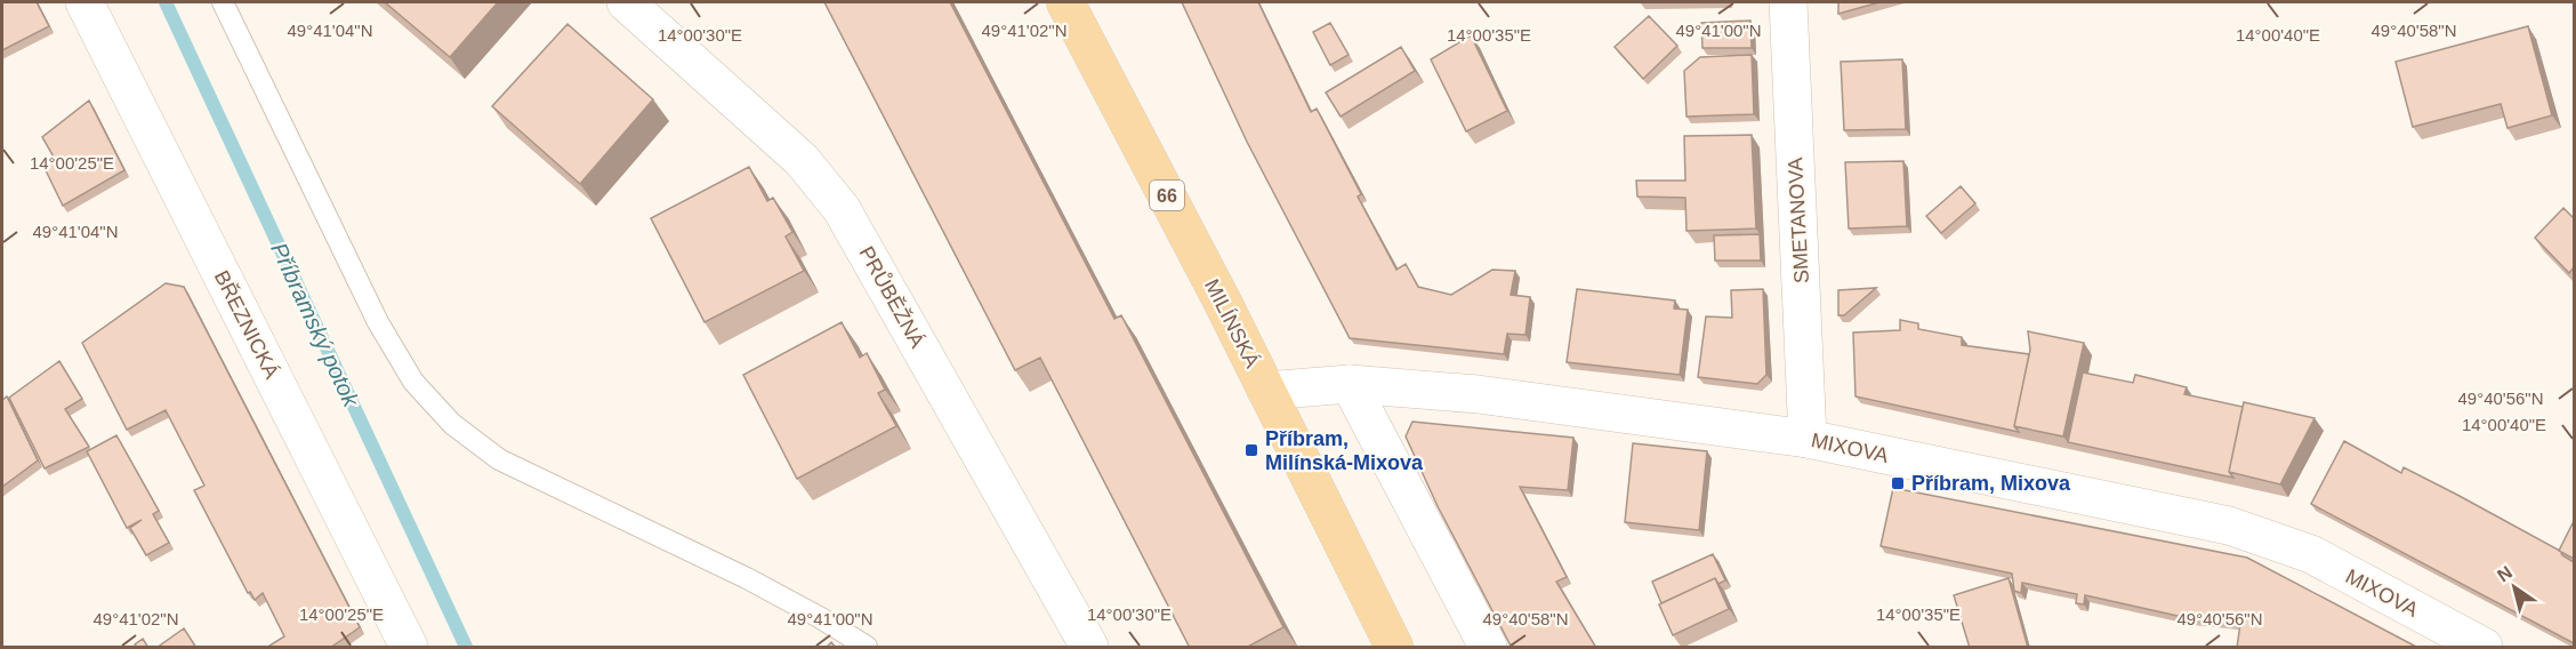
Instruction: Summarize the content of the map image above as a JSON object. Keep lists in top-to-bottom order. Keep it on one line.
{"streets":{"main road":["66","MILÍNSKÁ"],"street":["SMETANOVA","PRŮBĚŽNÁ","BŘEZNICKÁ","MIXOVA"]},"crossings":[["SMETANOVA","MIXOVA"],["MILÍNSKÁ","MIXOVA"]],"water":["Příbramský potok"],"places":{"transit":["Příbram, Milínská-Mixova","Příbram, Mixova"]},"north":"top left","coordinates":["49°40'58\"N","49°41'04\"N","49°41'02\"N","49°41'00\"N","14°00'30\"E","14°00'35\"E","14°00'40\"E","14°00'25\"E","49°40'56\"N"]}
